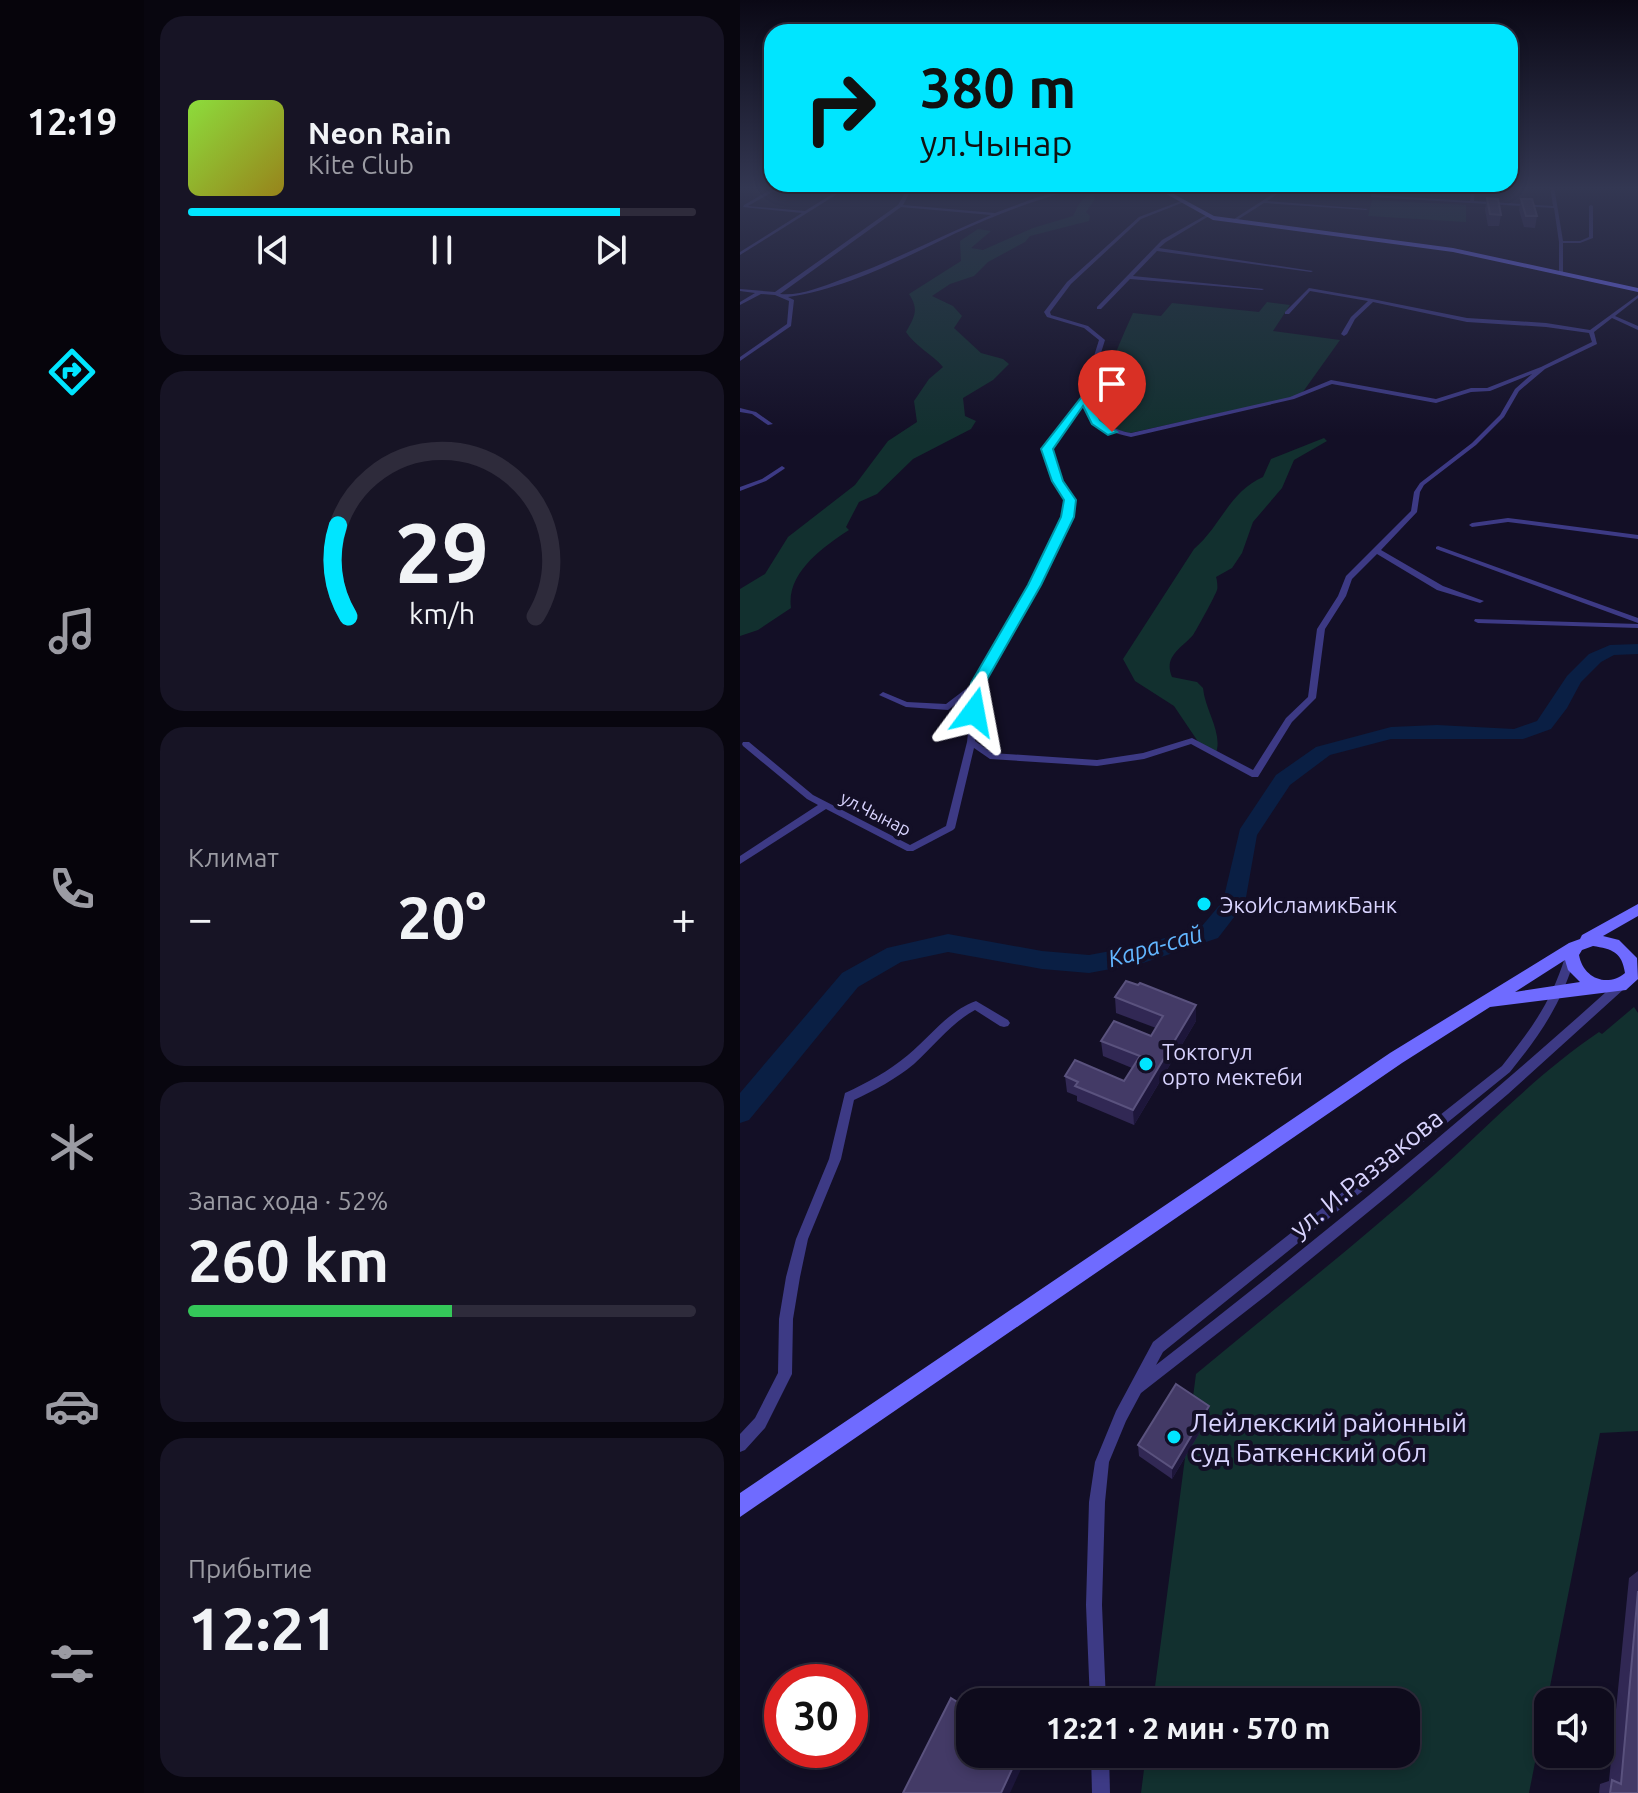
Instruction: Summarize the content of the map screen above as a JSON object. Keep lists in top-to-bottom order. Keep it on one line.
{"streets":{"street":["ул.Чынар","ул. И.Раззакова"]},"water":["Кара-сай"],"places":["ЭкоИсламикБанк","Токтогул орто мектеби","Лейлекский районный суд Баткенский обл"],"page":{"tabs":"12:19","turn":["380 m","ул.Чынар"],"song":["Neon Rain","Kite Club"],"tile":["Климат",["Запас хода · 52%","260 km"],["Прибытие","12:21"]],"heat":["−","20°","+"],"limit":"30","trip":"12:21 · 2 мин · 570 m","gauge":["29","km/h"]}}
